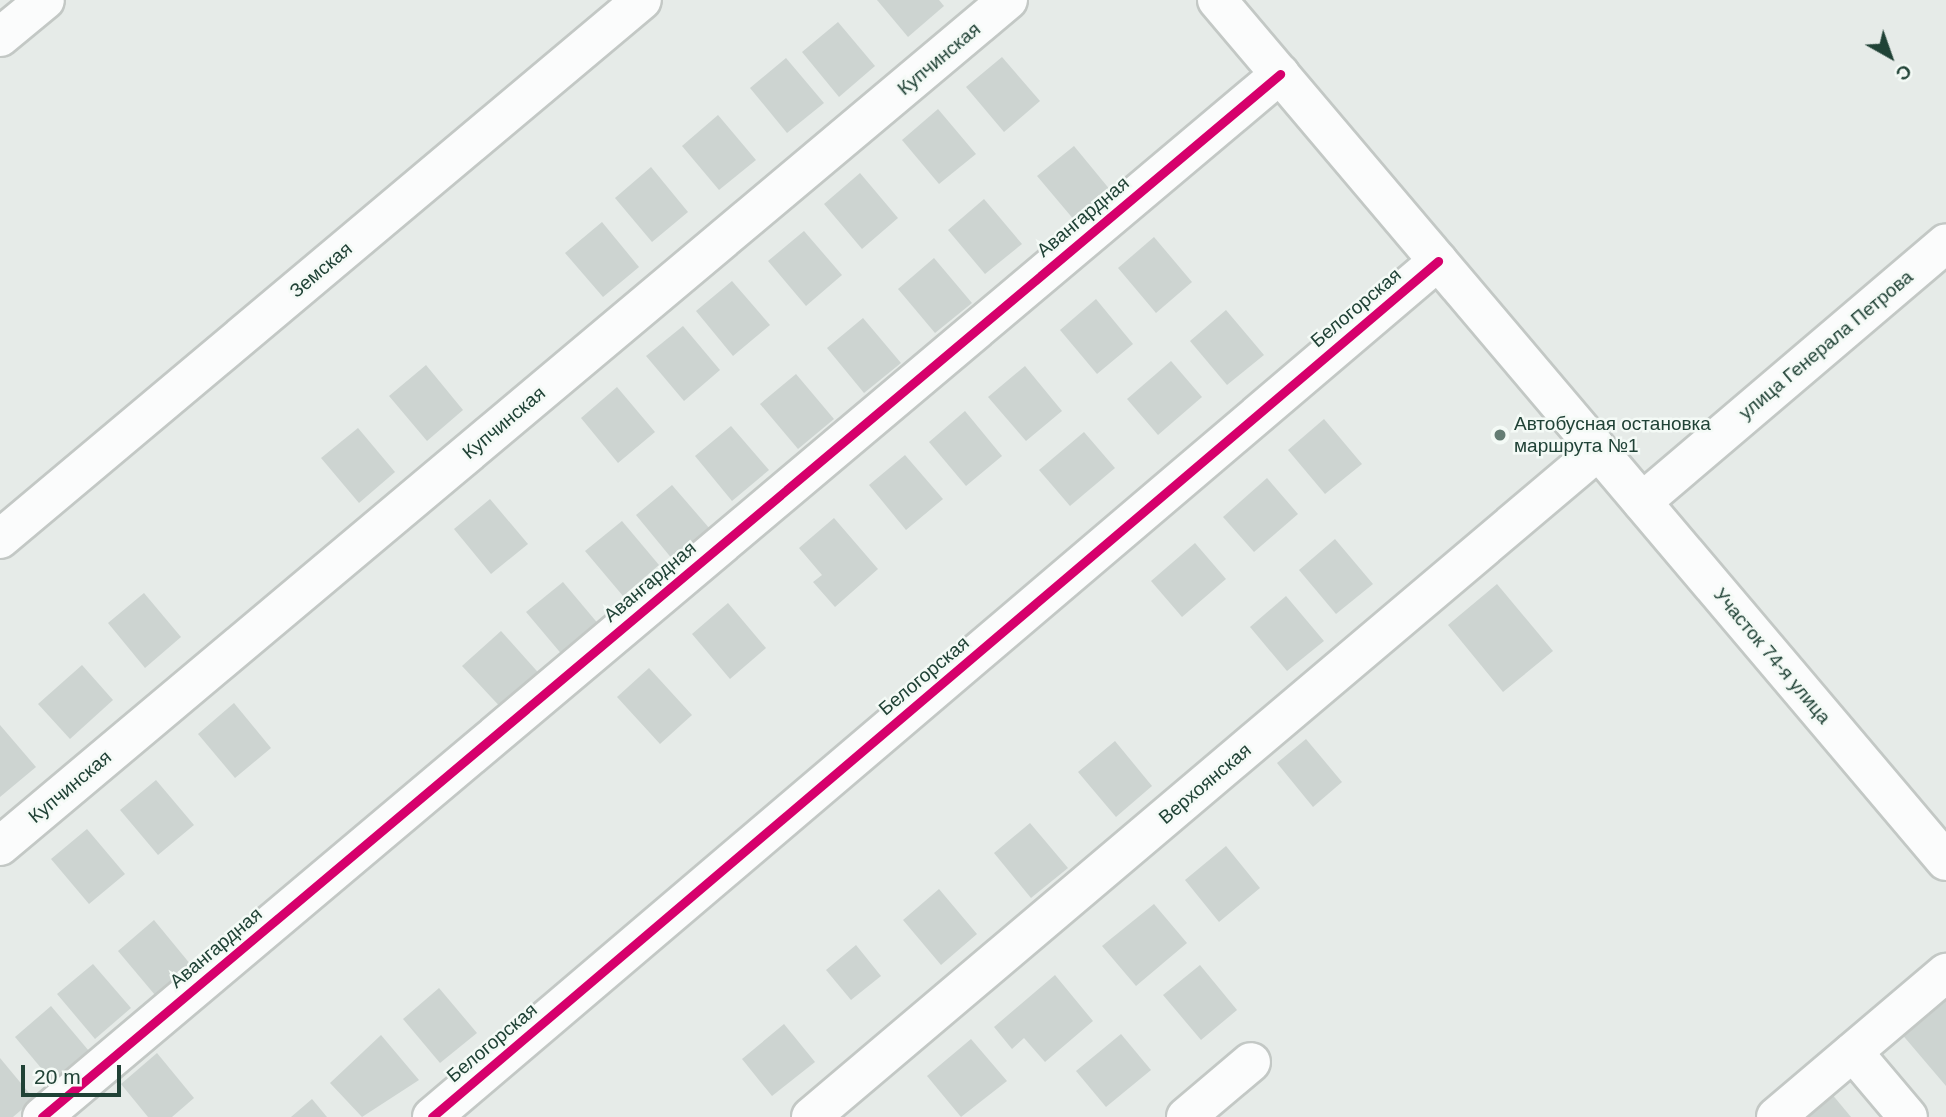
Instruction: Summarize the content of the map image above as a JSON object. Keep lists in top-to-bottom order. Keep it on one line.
{"streets":{"street":["Купчинская","Авангардная","Земская","Белогорская","улица Генерала Петрова","Участок 74-я улица","Верхоянская"]},"crossings":[["Авангардная","Участок 74-я улица"],["Белогорская","Участок 74-я улица"],["улица Генерала Петрова","Участок 74-я улица"],["Участок 74-я улица","Верхоянская"]],"places":["Автобусная остановка маршрута №1"],"scale_bar":"20 m","north":"bottom right"}
